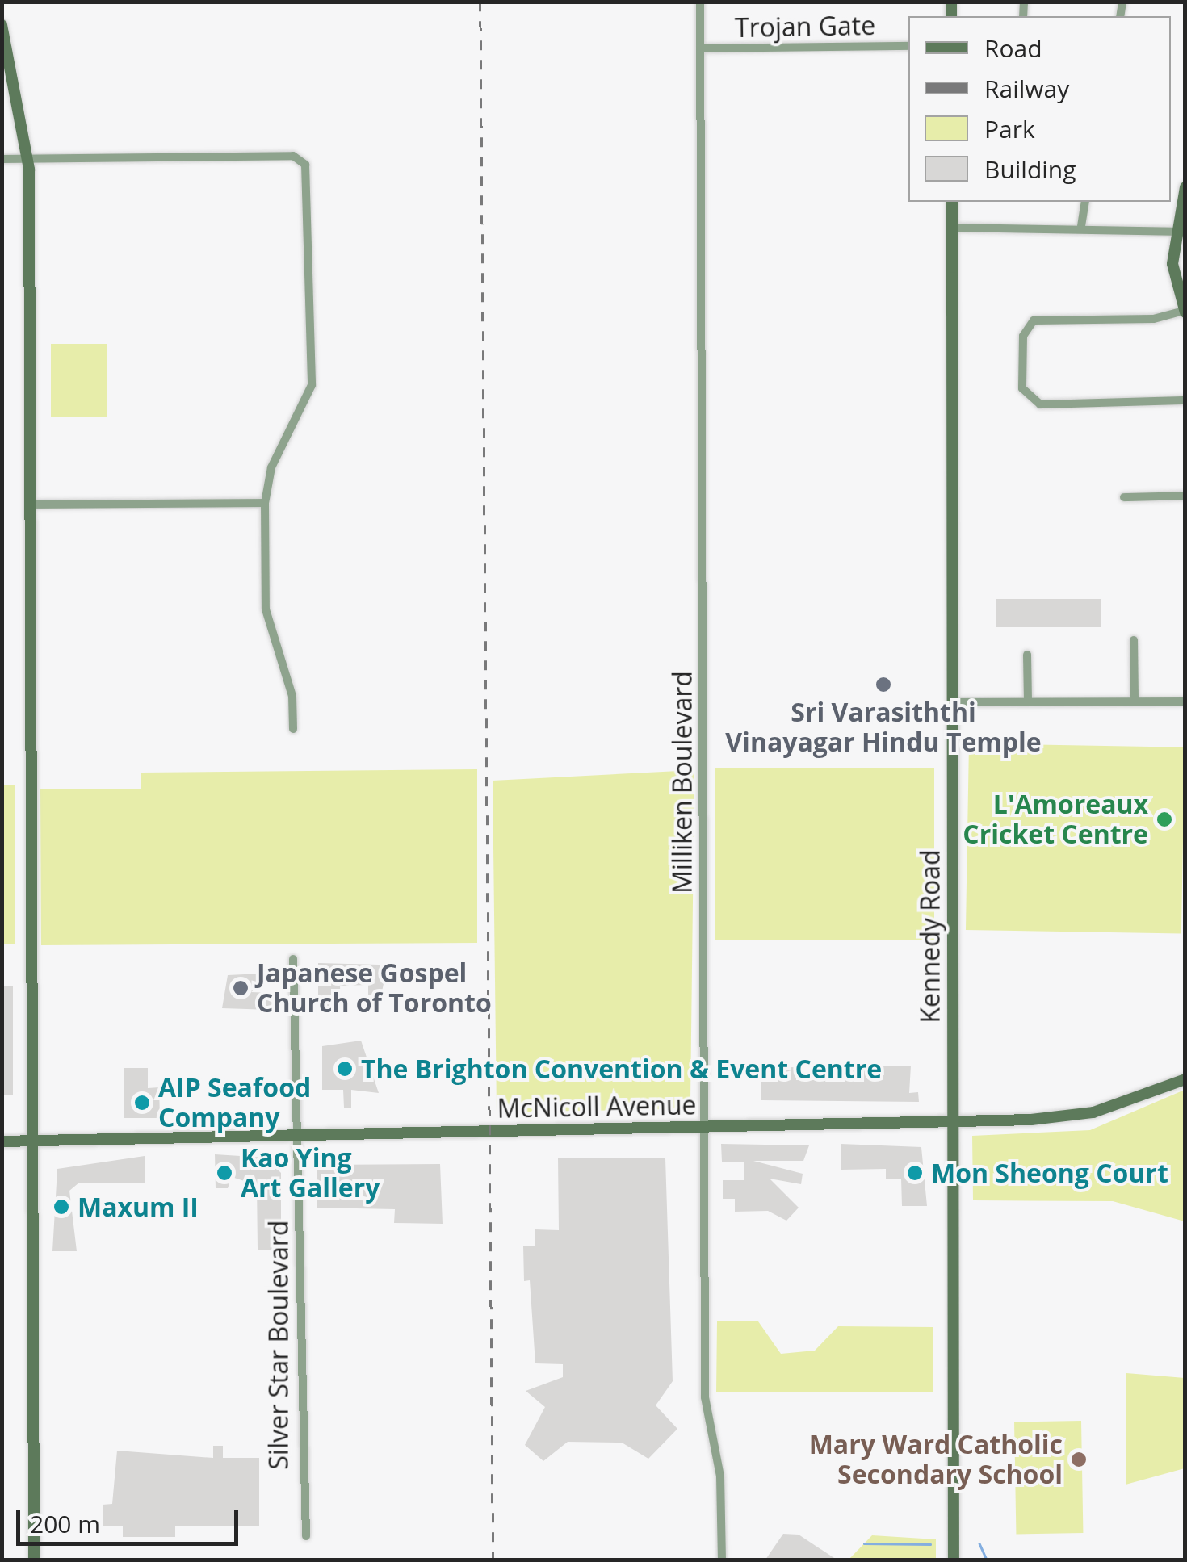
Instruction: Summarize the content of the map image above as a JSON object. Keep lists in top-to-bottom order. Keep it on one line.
{"streets":{"main road":["Kennedy Road","McNicoll Avenue"],"street":["Trojan Gate","Milliken Boulevard","Silver Star Boulevard"]},"crossings":[["Trojan Gate","Milliken Boulevard"],["Milliken Boulevard","McNicoll Avenue"],["Kennedy Road","McNicoll Avenue"],["McNicoll Avenue","Silver Star Boulevard"]],"places":["Sri Varasiththi Vinayagar Hindu Temple","L'Amoreaux Cricket Centre","Japanese Gospel Church of Toronto","The Brighton Convention & Event Centre","AIP Seafood Company","Kao Ying Art Gallery","Mon Sheong Court","Maxum II","Mary Ward Catholic Secondary School"],"legend":["Road","Railway","Park","Building"],"scale_bar":"200 m"}
